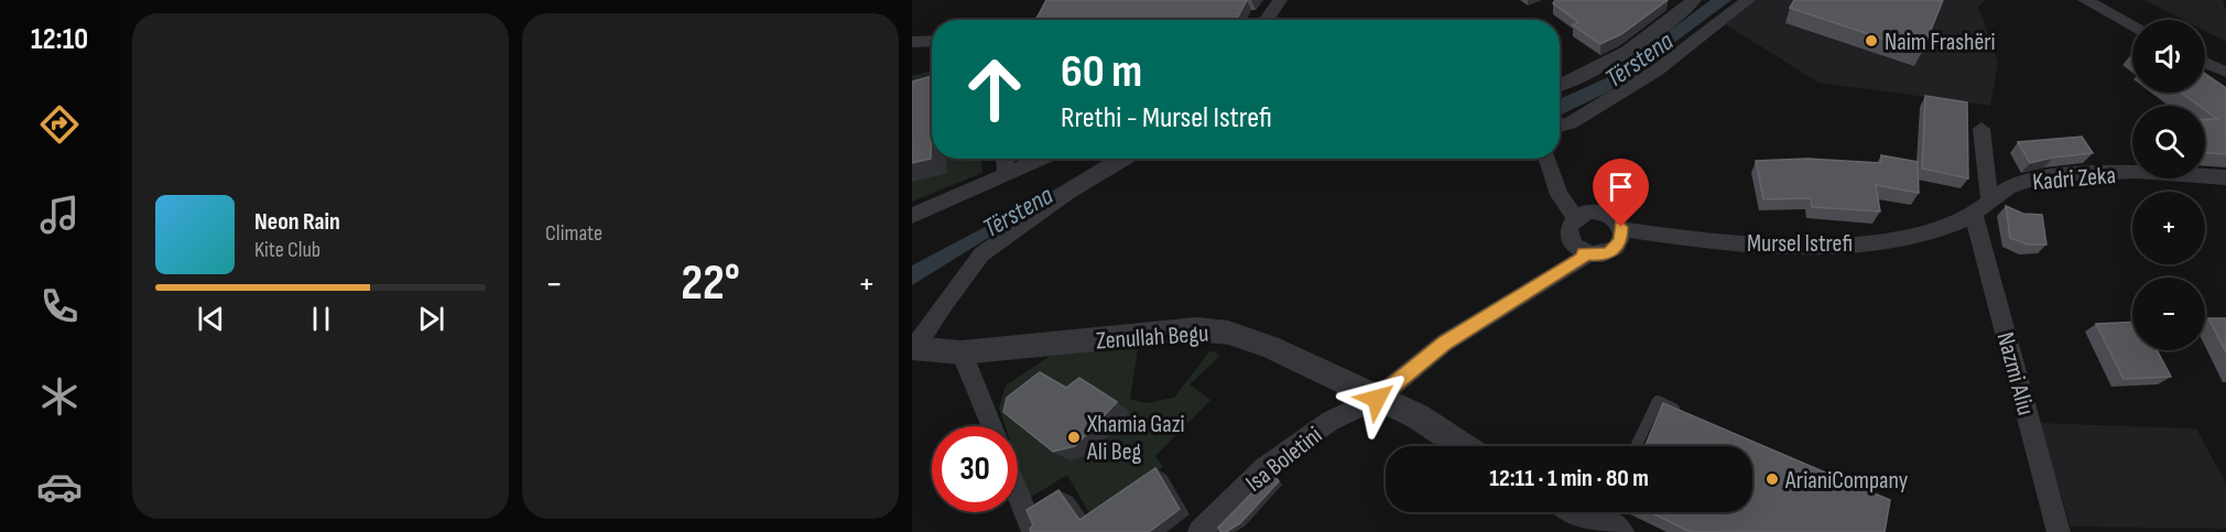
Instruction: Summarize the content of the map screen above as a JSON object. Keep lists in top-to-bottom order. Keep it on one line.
{"streets":{"street":["Kadri Zeka","Mursel Istrefi","Zenullah Begu","Nazmi Aliu","Isa Boletini"]},"crossings":[["Kadri Zeka","Mursel Istrefi"],["Kadri Zeka","Nazmi Aliu"],["Mursel Istrefi","Nazmi Aliu"],["Zenullah Begu","Isa Boletini"]],"water":["Tërstena"],"places":["Naim Frashëri","Xhamia Gazi Ali Beg","ArianiCompany"],"page":{"tabs":"12:10","tile":"Climate","map_buttons":["+","−"],"turn":["60 m","Rrethi - Mursel Istrefi"],"song":["Neon Rain","Kite Club"],"heat":["−","22°","+"],"limit":"30","trip":"12:11 · 1 min · 80 m"}}
